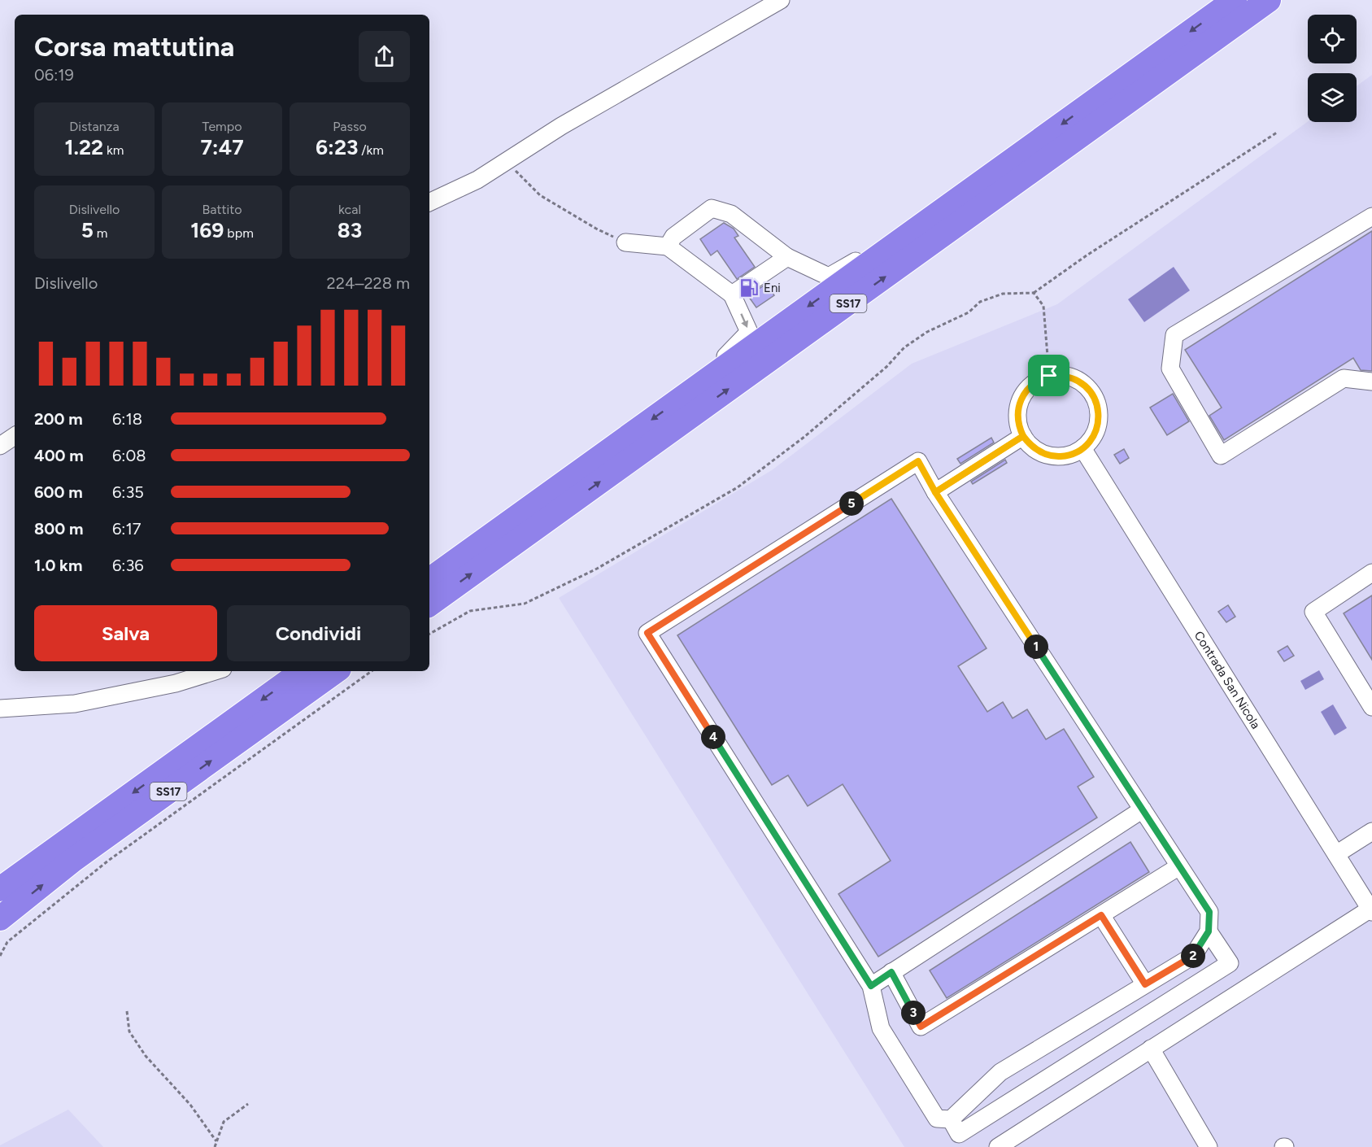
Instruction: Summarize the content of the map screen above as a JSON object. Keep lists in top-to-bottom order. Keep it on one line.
{"streets":{"highway":["SS17"],"street":["Contrada San Nicola"]},"places":{"fuel station":["Eni"]},"page":{"heading":["Corsa mattutina","06:19"],"stats":[["Distanza","1.22 km"],["Tempo","7:47"],["Passo","6:23 /km"],["Dislivello","5 m"],["Battito","169 bpm"],["kcal","83"]],"chart":["Dislivello","224–228 m"],"list":[{"name":"200 m","note":"6:18"},{"name":"400 m","note":"6:08"},{"name":"600 m","note":"6:35"},{"name":"800 m","note":"6:17"},{"name":"1.0 km","note":"6:36"}],"pins":["5","1","4","2","3"],"buttons":["Salva","Condividi"]}}
